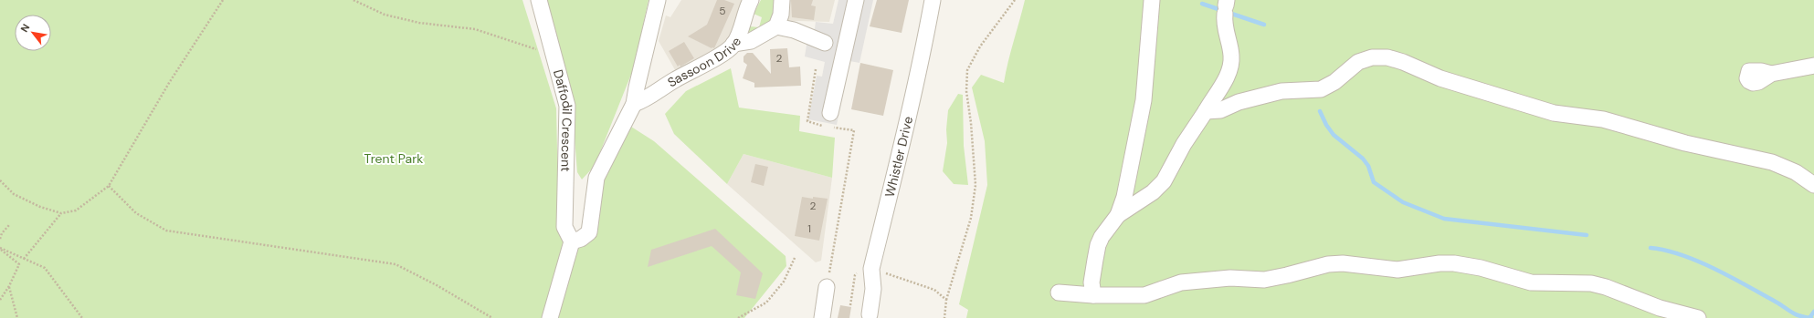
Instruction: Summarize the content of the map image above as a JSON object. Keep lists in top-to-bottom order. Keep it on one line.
{"streets":{"street":["Sassoon Drive","Daffodil Crescent","Whistler Drive"]},"parks":["Trent Park"],"house_numbers":["5","2","2","1"],"north":"top left"}
